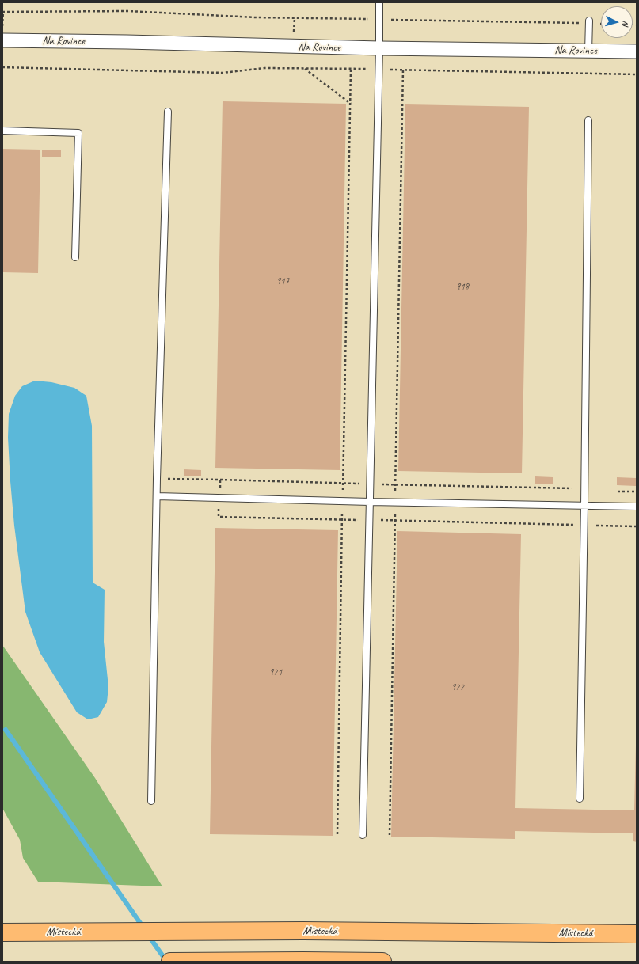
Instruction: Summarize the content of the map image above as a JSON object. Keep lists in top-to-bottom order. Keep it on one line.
{"streets":{"highway":["Místecká"],"street":["Na Rovince"]},"house_numbers":["917","918","921","922"],"north":"right"}
